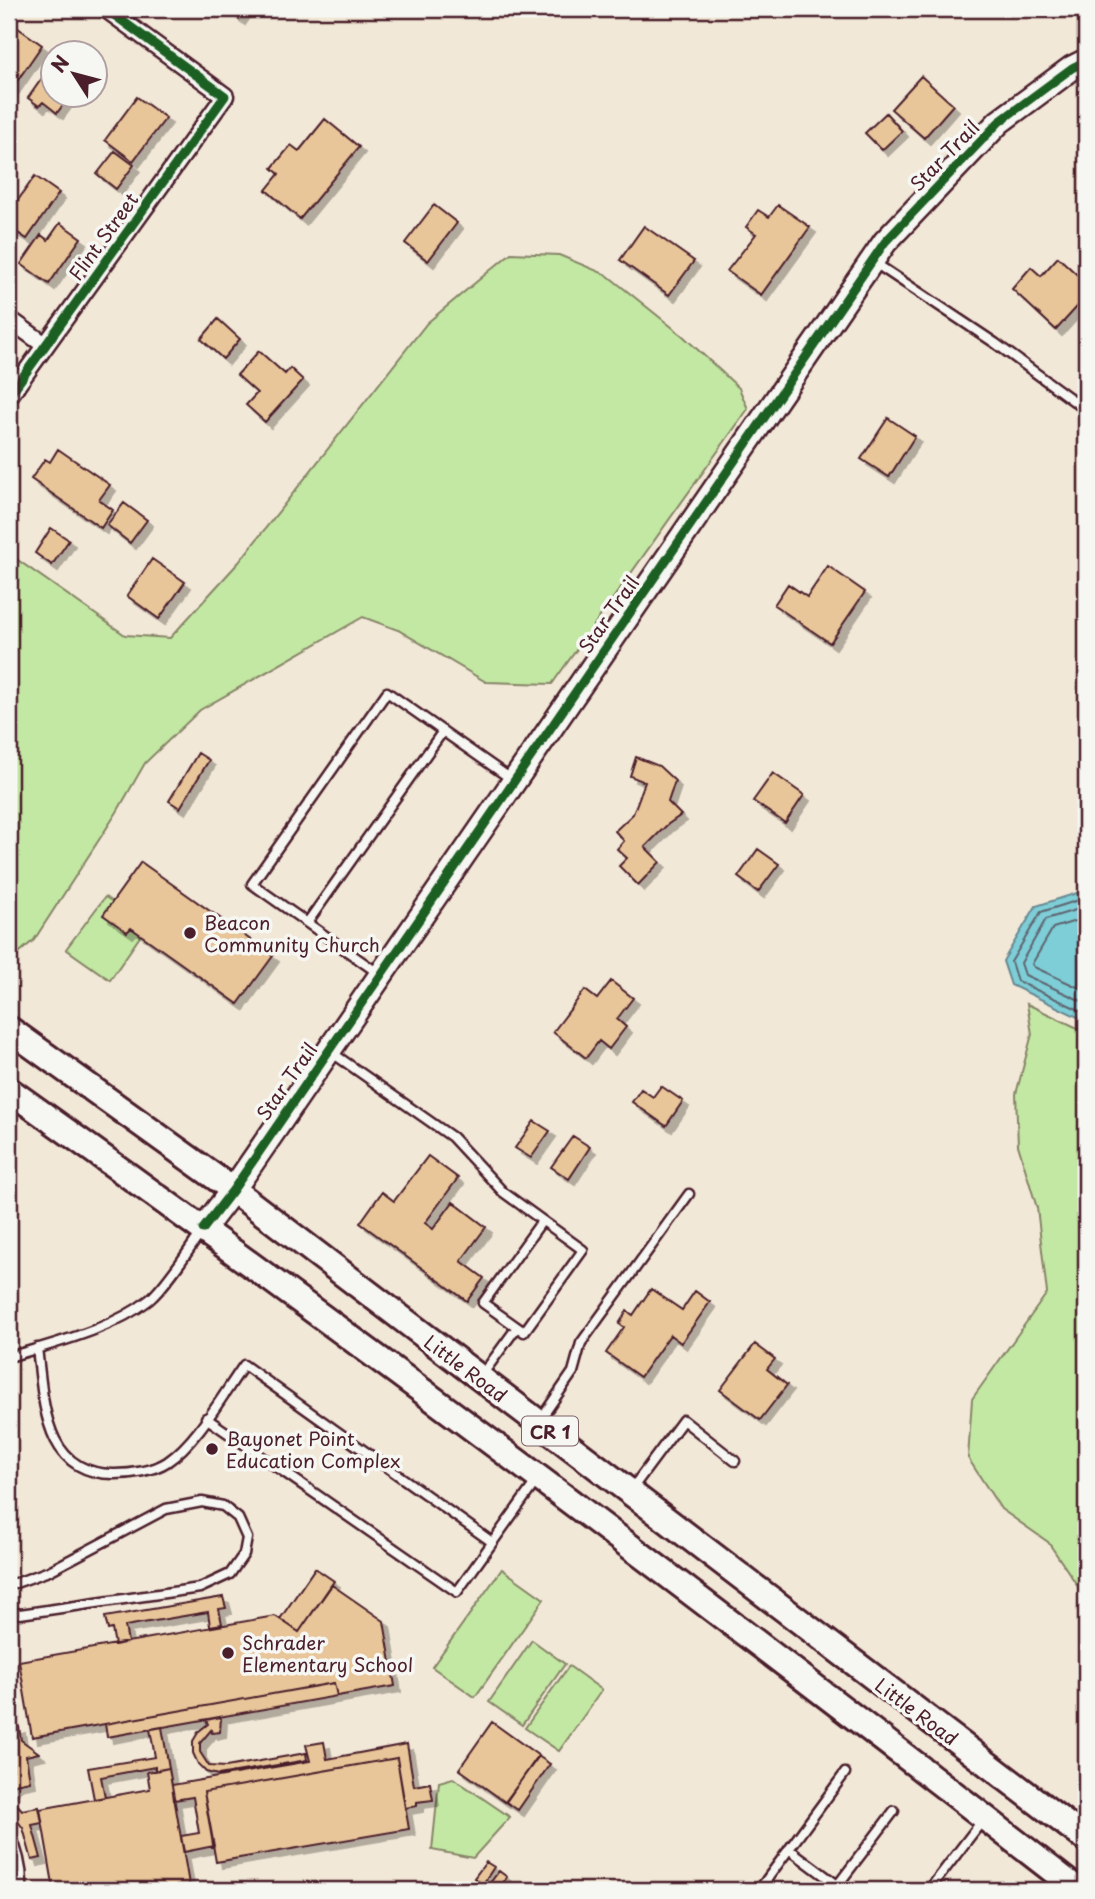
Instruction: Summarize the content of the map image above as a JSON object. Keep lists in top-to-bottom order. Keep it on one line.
{"streets":{"main road":["Little Road","CR 1"],"street":["Star Trail","Flint Street"]},"crossings":[["Star Trail","Little Road"],["Star Trail","CR 1"]],"places":["Beacon Community Church","Bayonet Point Education Complex","Schrader Elementary School"],"north":"top left"}
